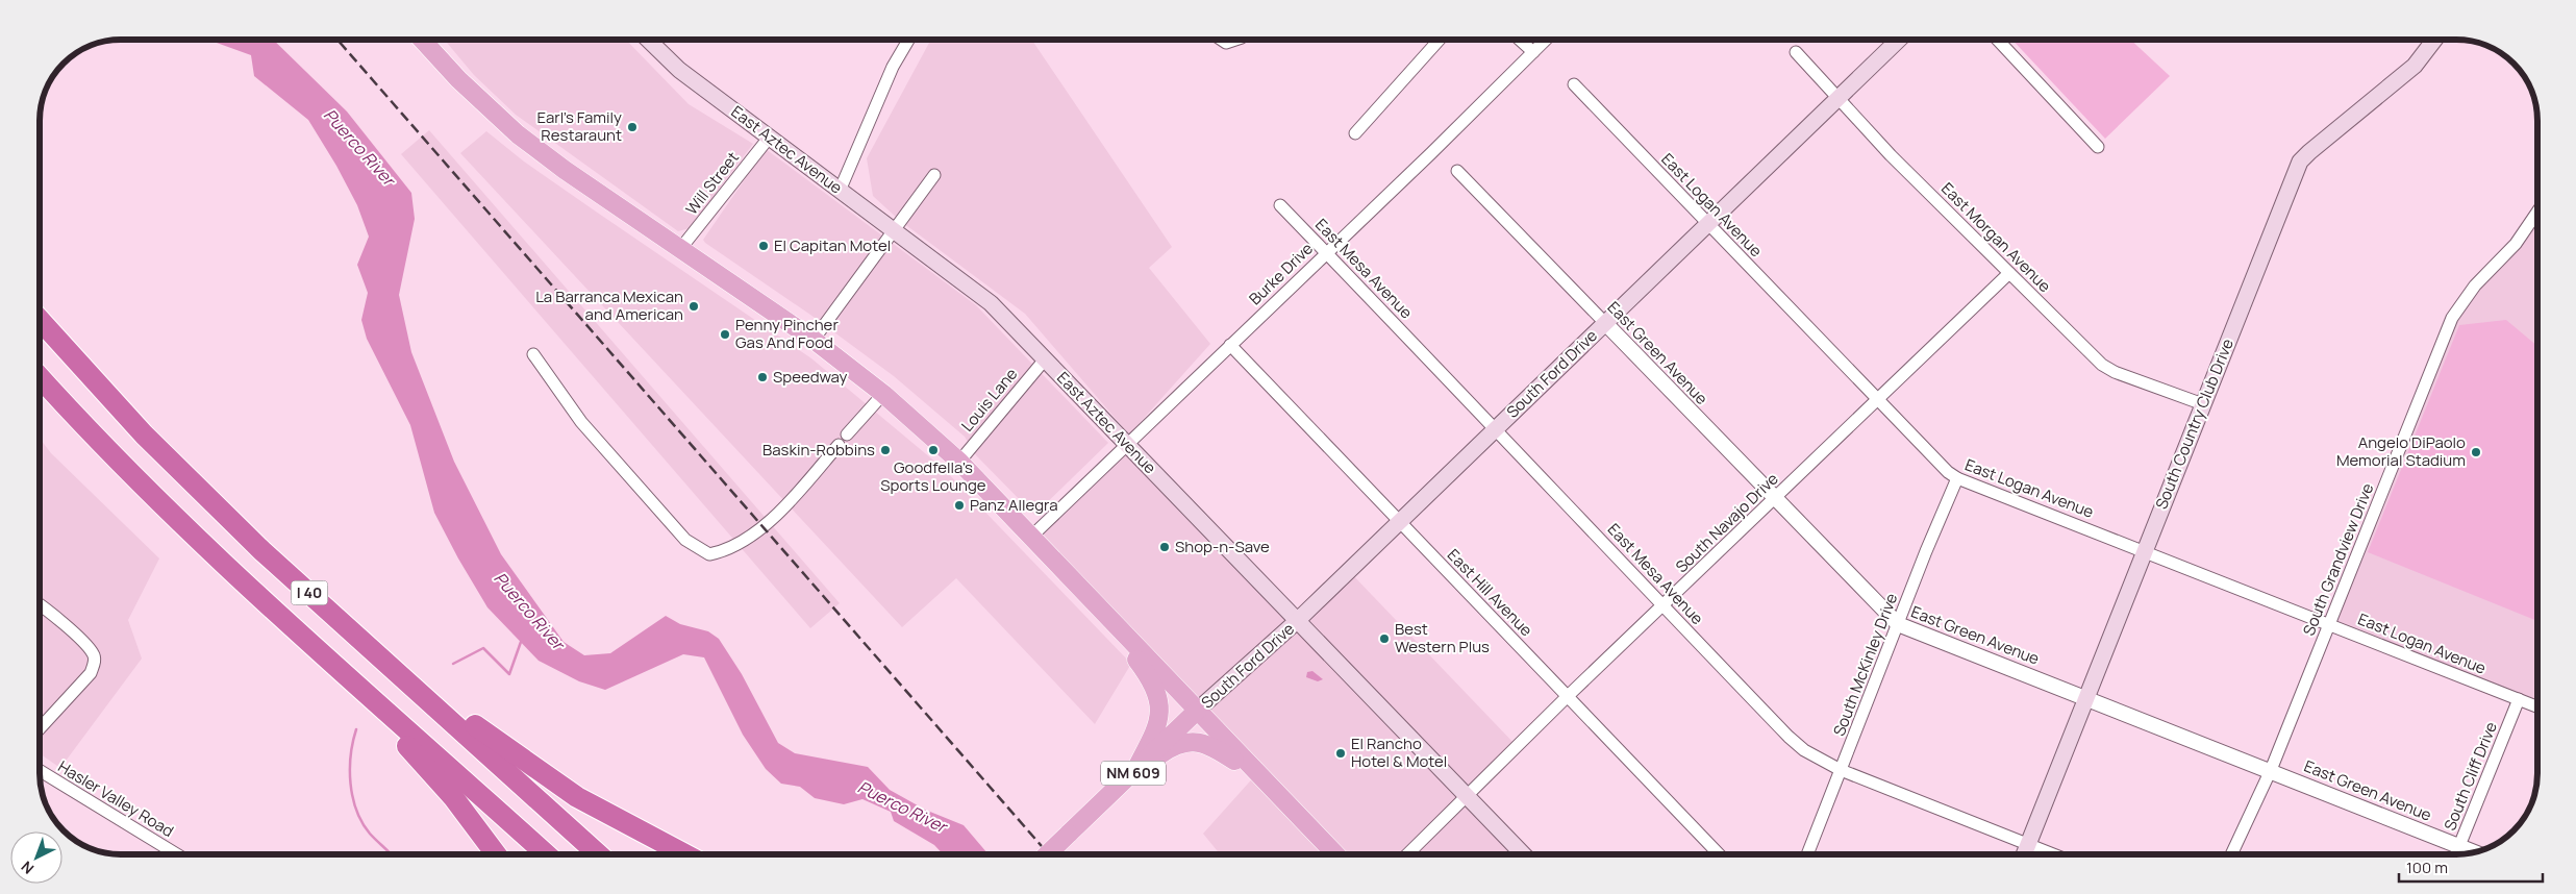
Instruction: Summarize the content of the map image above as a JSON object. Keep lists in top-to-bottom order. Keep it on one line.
{"streets":{"highway":["I 40"],"main road":["East Aztec Avenue","South Ford Drive","South Country Club Drive","NM 609"],"street":["Will Street","East Logan Avenue","East Morgan Avenue","East Mesa Avenue","Burke Drive","East Green Avenue","Louis Lane","South Navajo Drive","South Grandview Drive","East Hill Avenue","South McKinley Drive","South Cliff Drive","Hasler Valley Road"]},"crossings":[["East Aztec Avenue","Will Street"],["East Aztec Avenue","Burke Drive"],["East Aztec Avenue","South Ford Drive"],["East Aztec Avenue","Louis Lane"],["East Aztec Avenue","South Navajo Drive"],["East Logan Avenue","South Ford Drive"],["East Logan Avenue","South Country Club Drive"],["East Logan Avenue","South Navajo Drive"],["East Logan Avenue","South Grandview Drive"],["East Logan Avenue","South McKinley Drive"],["East Logan Avenue","South Cliff Drive"],["East Morgan Avenue","South Ford Drive"],["East Morgan Avenue","South Country Club Drive"],["East Morgan Avenue","South Navajo Drive"],["East Mesa Avenue","Burke Drive"],["East Mesa Avenue","South Ford Drive"],["East Mesa Avenue","South Country Club Drive"],["East Mesa Avenue","South Navajo Drive"],["East Mesa Avenue","South McKinley Drive"],["Burke Drive","East Hill Avenue"],["East Green Avenue","South Ford Drive"],["East Green Avenue","South Country Club Drive"],["East Green Avenue","South Navajo Drive"],["East Green Avenue","South Grandview Drive"],["East Green Avenue","South McKinley Drive"],["East Green Avenue","South Cliff Drive"],["South Ford Drive","East Hill Avenue"],["South Ford Drive","NM 609"],["South Navajo Drive","East Hill Avenue"]],"water":["Puerco River"],"places":["Earl's Family Restaraunt","El Capitan Motel","La Barranca Mexican and American","Penny Pincher Gas And Food","Speedway","Baskin-Robbins","Goodfella's Sports Lounge","Angelo DiPaolo Memorial Stadium","Panz Allegra","Shop-n-Save","Best Western Plus","El Rancho Hotel & Motel"],"scale_bar":"100 m","north":"bottom left"}
